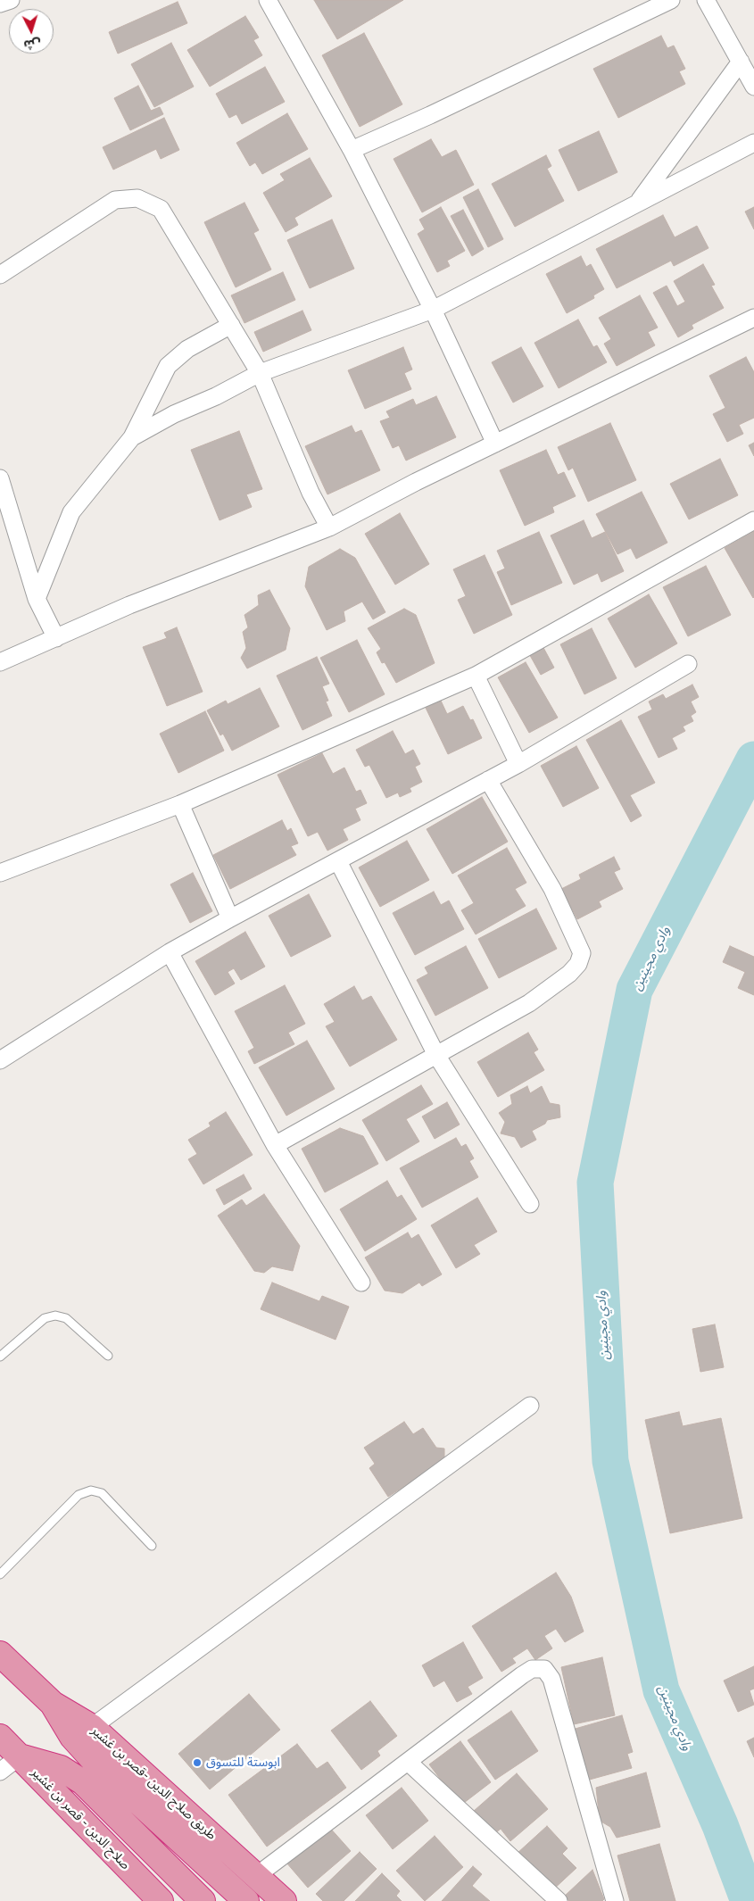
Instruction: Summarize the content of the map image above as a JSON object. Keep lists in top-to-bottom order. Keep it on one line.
{"streets":{"highway":["طريق صلاح الدين -قصر بن غشير","صلاح الدين - قصر بن غشير"]},"water":["وادي مجينين"],"places":["ابوستة للتسوق"],"north":"bottom"}
